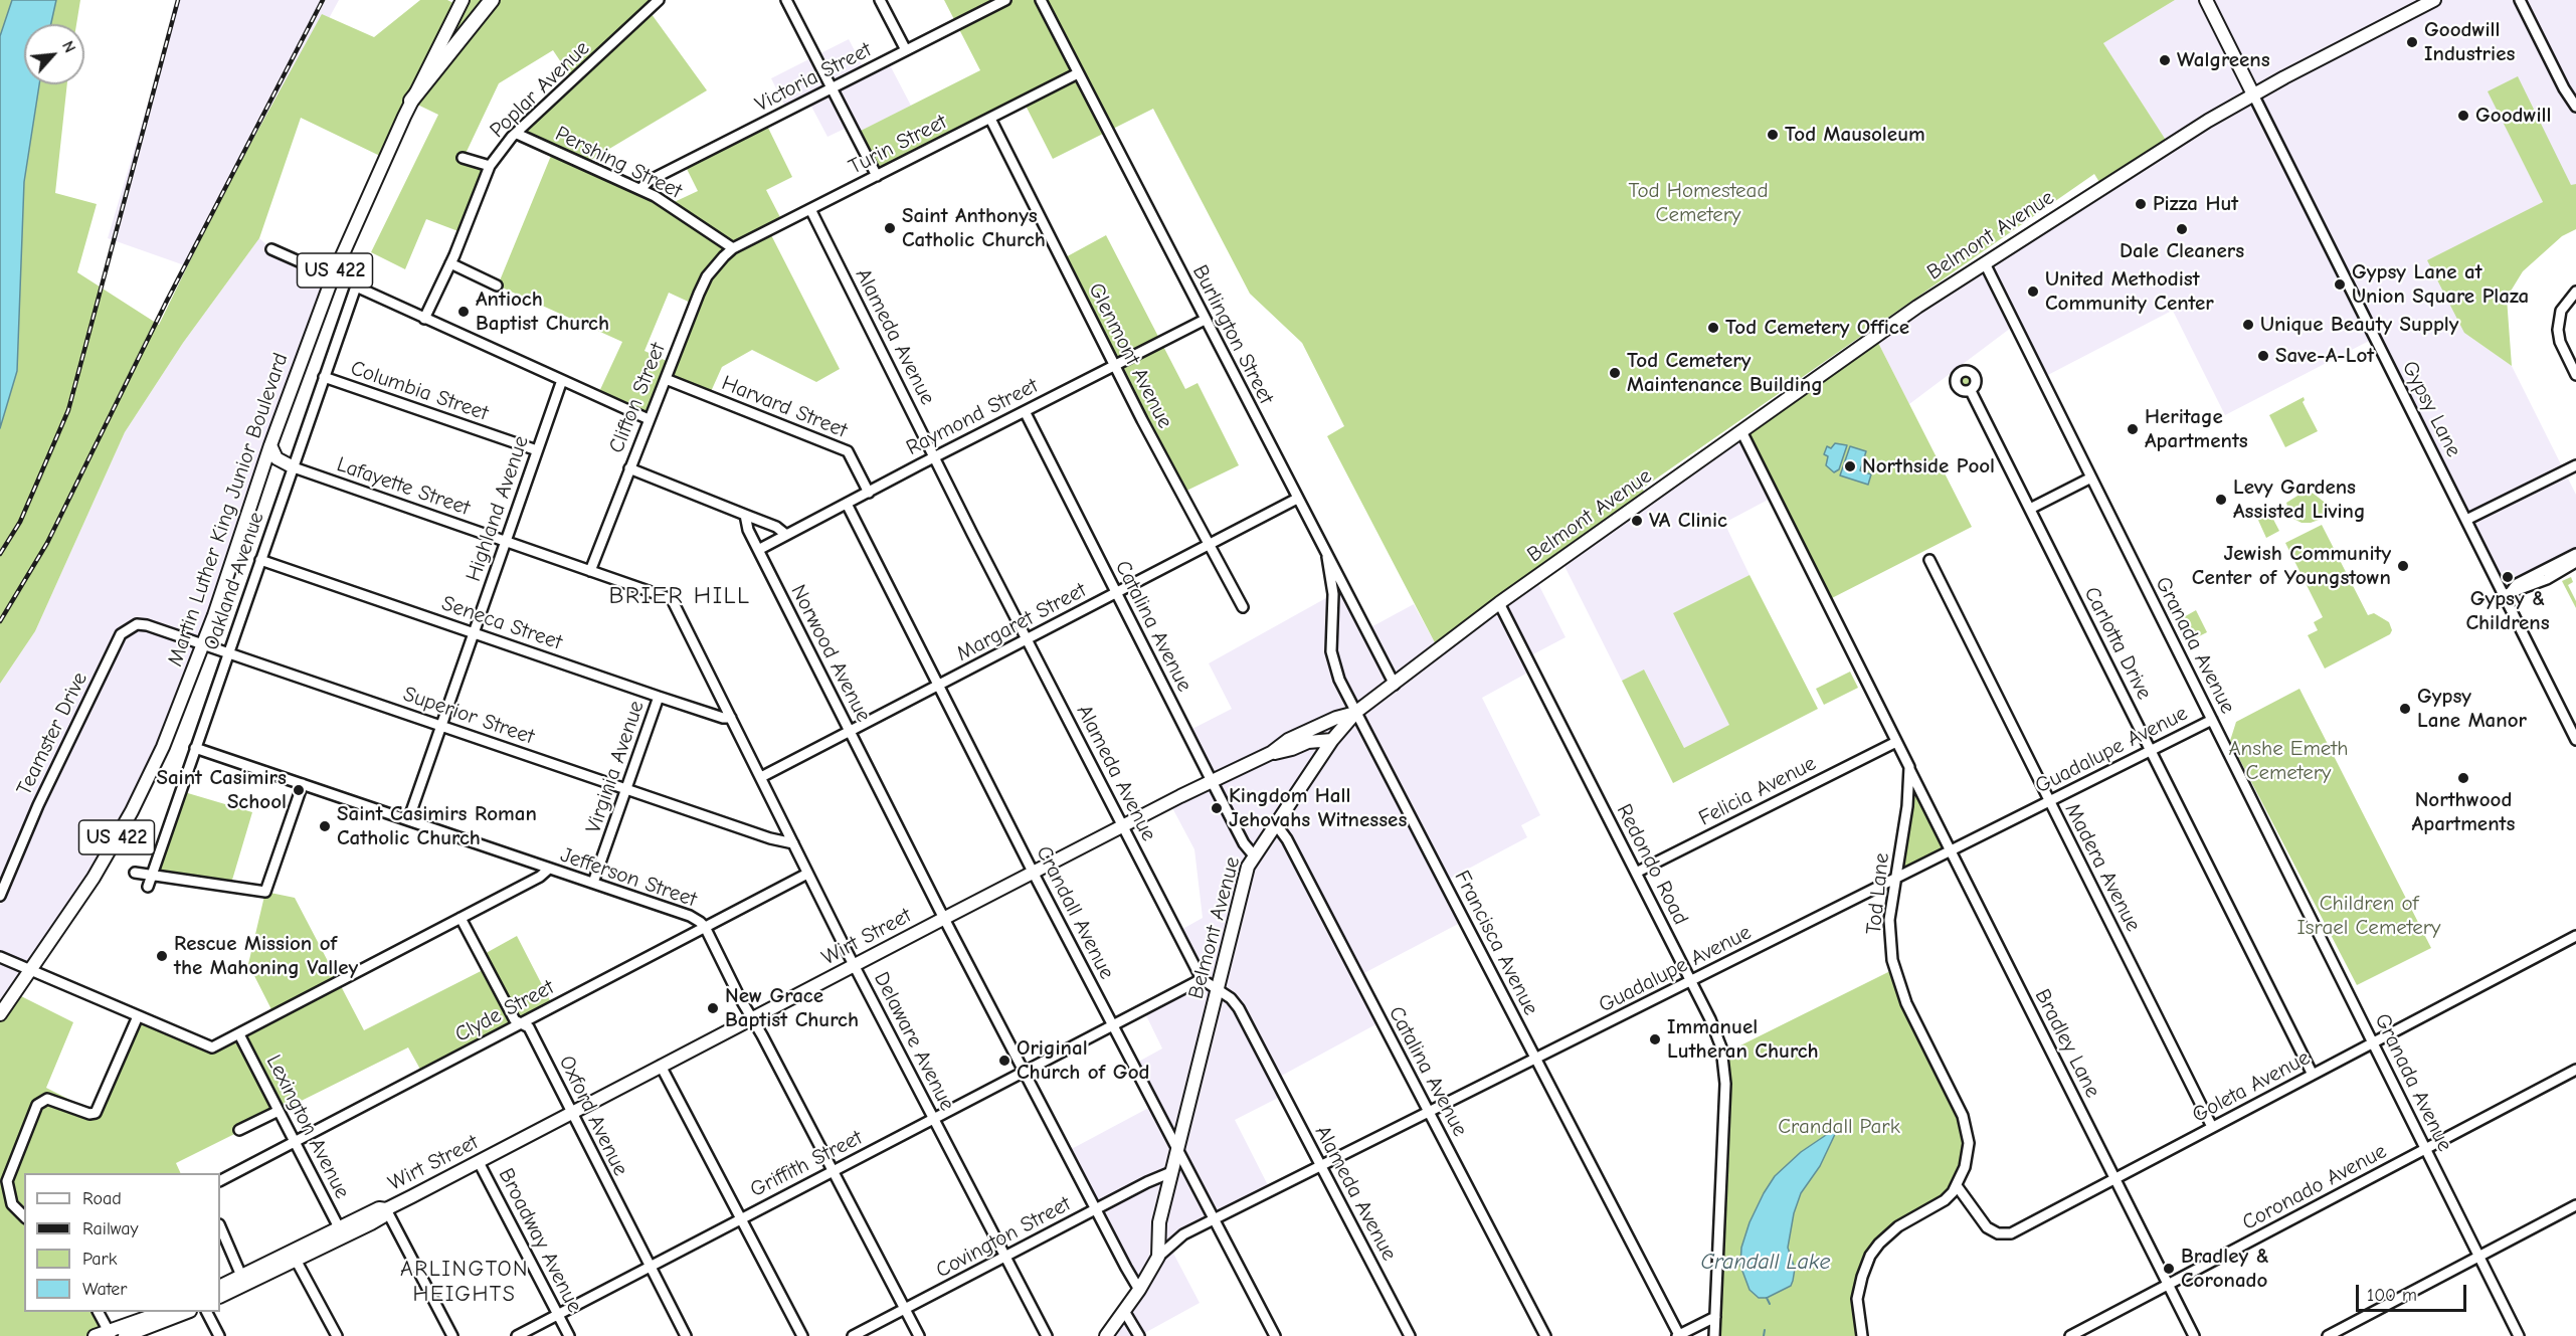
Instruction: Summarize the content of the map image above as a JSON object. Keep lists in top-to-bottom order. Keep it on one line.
{"streets":{"main road":["Belmont Avenue","US 422","Martin Luther King Junior Boulevard","Wirt Street"],"street":["Victoria Street","Poplar Avenue","Turin Street","Pershing Street","Burlington Street","Alameda Avenue","Glenmont Avenue","Columbia Street","Clifton Street","Harvard Street","Gypsy Lane","Raymond Street","Lafayette Street","Highland Avenue","Oakland Avenue","Margaret Street","Seneca Street","Catalina Avenue","Carlotta Drive","Granada Avenue","Norwood Avenue","Superior Street","Teamster Drive","Guadalupe Avenue","Virginia Avenue","Felicia Avenue","Redondo Road","Madera Avenue","Jefferson Street","Tod Lane","Crandall Avenue","Francisca Avenue","Clyde Street","Delaware Avenue","Bradley Lane","Goleta Avenue","Oxford Avenue","Lexington Avenue","Griffith Street","Coronado Avenue","Covington Street","Broadway Avenue"]},"crossings":[["Victoria Street","Pershing Street"],["Poplar Avenue","Pershing Street"],["Poplar Avenue","Oakland Avenue"],["Turin Street","Pershing Street"],["Turin Street","Burlington Street"],["Turin Street","Alameda Avenue"],["Turin Street","Glenmont Avenue"],["Turin Street","Clifton Street"],["Pershing Street","Clifton Street"],["Belmont Avenue","Burlington Street"],["Belmont Avenue","Alameda Avenue"],["Belmont Avenue","Gypsy Lane"],["Belmont Avenue","Catalina Avenue"],["Belmont Avenue","Granada Avenue"],["Belmont Avenue","Guadalupe Avenue"],["Belmont Avenue","Redondo Road"],["Belmont Avenue","Crandall Avenue"],["Belmont Avenue","Wirt Street"],["Belmont Avenue","Francisca Avenue"],["Belmont Avenue","Covington Street"],["Burlington Street","Raymond Street"],["Burlington Street","Margaret Street"],["Burlington Street","Francisca Avenue"],["Alameda Avenue","Raymond Street"],["Alameda Avenue","Margaret Street"],["Alameda Avenue","Guadalupe Avenue"],["Alameda Avenue","Wirt Street"],["Alameda Avenue","Griffith Street"],["Glenmont Avenue","Raymond Street"],["Glenmont Avenue","Margaret Street"],["Columbia Street","Highland Avenue"],["Columbia Street","Oakland Avenue"],["Clifton Street","Harvard Street"],["Clifton Street","Lafayette Street"],["Harvard Street","Raymond Street"],["Raymond Street","Catalina Avenue"],["Raymond Street","Norwood Avenue"],["Raymond Street","Crandall Avenue"],["Lafayette Street","Highland Avenue"],["Lafayette Street","Oakland Avenue"],["Lafayette Street","Delaware Avenue"],["Highland Avenue","Seneca Street"],["Highland Avenue","Superior Street"],["Highland Avenue","Jefferson Street"],["Martin Luther King Junior Boulevard","Superior Street"],["Oakland Avenue","Seneca Street"],["Oakland Avenue","Superior Street"],["Oakland Avenue","Jefferson Street"],["Margaret Street","Catalina Avenue"],["Margaret Street","Norwood Avenue"],["Margaret Street","Crandall Avenue"],["Margaret Street","Delaware Avenue"],["Seneca Street","Virginia Avenue"],["Seneca Street","Delaware Avenue"],["Catalina Avenue","Guadalupe Avenue"],["Catalina Avenue","Wirt Street"],["Carlotta Drive","Guadalupe Avenue"],["Carlotta Drive","Goleta Avenue"],["Granada Avenue","Guadalupe Avenue"],["Granada Avenue","Goleta Avenue"],["Granada Avenue","Coronado Avenue"],["Norwood Avenue","Wirt Street"],["Norwood Avenue","Griffith Street"],["Norwood Avenue","Covington Street"],["Superior Street","Teamster Drive"],["Superior Street","Virginia Avenue"],["Superior Street","Delaware Avenue"],["Guadalupe Avenue","Redondo Road"],["Guadalupe Avenue","Madera Avenue"],["Guadalupe Avenue","Tod Lane"],["Guadalupe Avenue","Crandall Avenue"],["Guadalupe Avenue","Francisca Avenue"],["Guadalupe Avenue","Bradley Lane"],["Virginia Avenue","Jefferson Street"],["Felicia Avenue","Redondo Road"],["Madera Avenue","Goleta Avenue"],["Jefferson Street","Clyde Street"],["Tod Lane","Bradley Lane"],["Tod Lane","Goleta Avenue"],["Crandall Avenue","Wirt Street"],["Crandall Avenue","Griffith Street"],["Wirt Street","Francisca Avenue"],["Wirt Street","Delaware Avenue"],["Wirt Street","Oxford Avenue"],["Wirt Street","Lexington Avenue"],["Wirt Street","Broadway Avenue"],["Clyde Street","Delaware Avenue"],["Clyde Street","Oxford Avenue"],["Clyde Street","Lexington Avenue"],["Delaware Avenue","Griffith Street"],["Delaware Avenue","Covington Street"],["Bradley Lane","Goleta Avenue"],["Bradley Lane","Coronado Avenue"],["Oxford Avenue","Griffith Street"],["Griffith Street","Broadway Avenue"]],"districts":["BRIER HILL","ARLINGTON HEIGHTS"],"water":["Crandall Lake"],"parks":["Tod Homestead Cemetery","Anshe Emeth Cemetery","Children of Israel Cemetery","Crandall Park"],"places":["Goodwill Industries","Walgreens","Goodwill","Tod Mausoleum","Pizza Hut","Saint Anthonys Catholic Church","Dale Cleaners","Gypsy Lane at Union Square Plaza","United Methodist Community Center","Antioch Baptist Church","Unique Beauty Supply","Tod Cemetery Office","Save-A-Lot","Tod Cemetery Maintenance Building","Heritage Apartments","Northside Pool","Levy Gardens Assisted Living","VA Clinic","Jewish Community Center of Youngstown","Gypsy & Childrens","Gypsy Lane Manor","Northwood Apartments","Saint Casimirs School","Kingdom Hall Jehovahs Witnesses","Saint Casimirs Roman Catholic Church","Rescue Mission of the Mahoning Valley","New Grace Baptist Church","Immanuel Lutheran Church","Original Church of God","Bradley & Coronado"],"legend":["Road","Railway","Park","Water"],"scale_bar":"100 m","north":"top right"}
